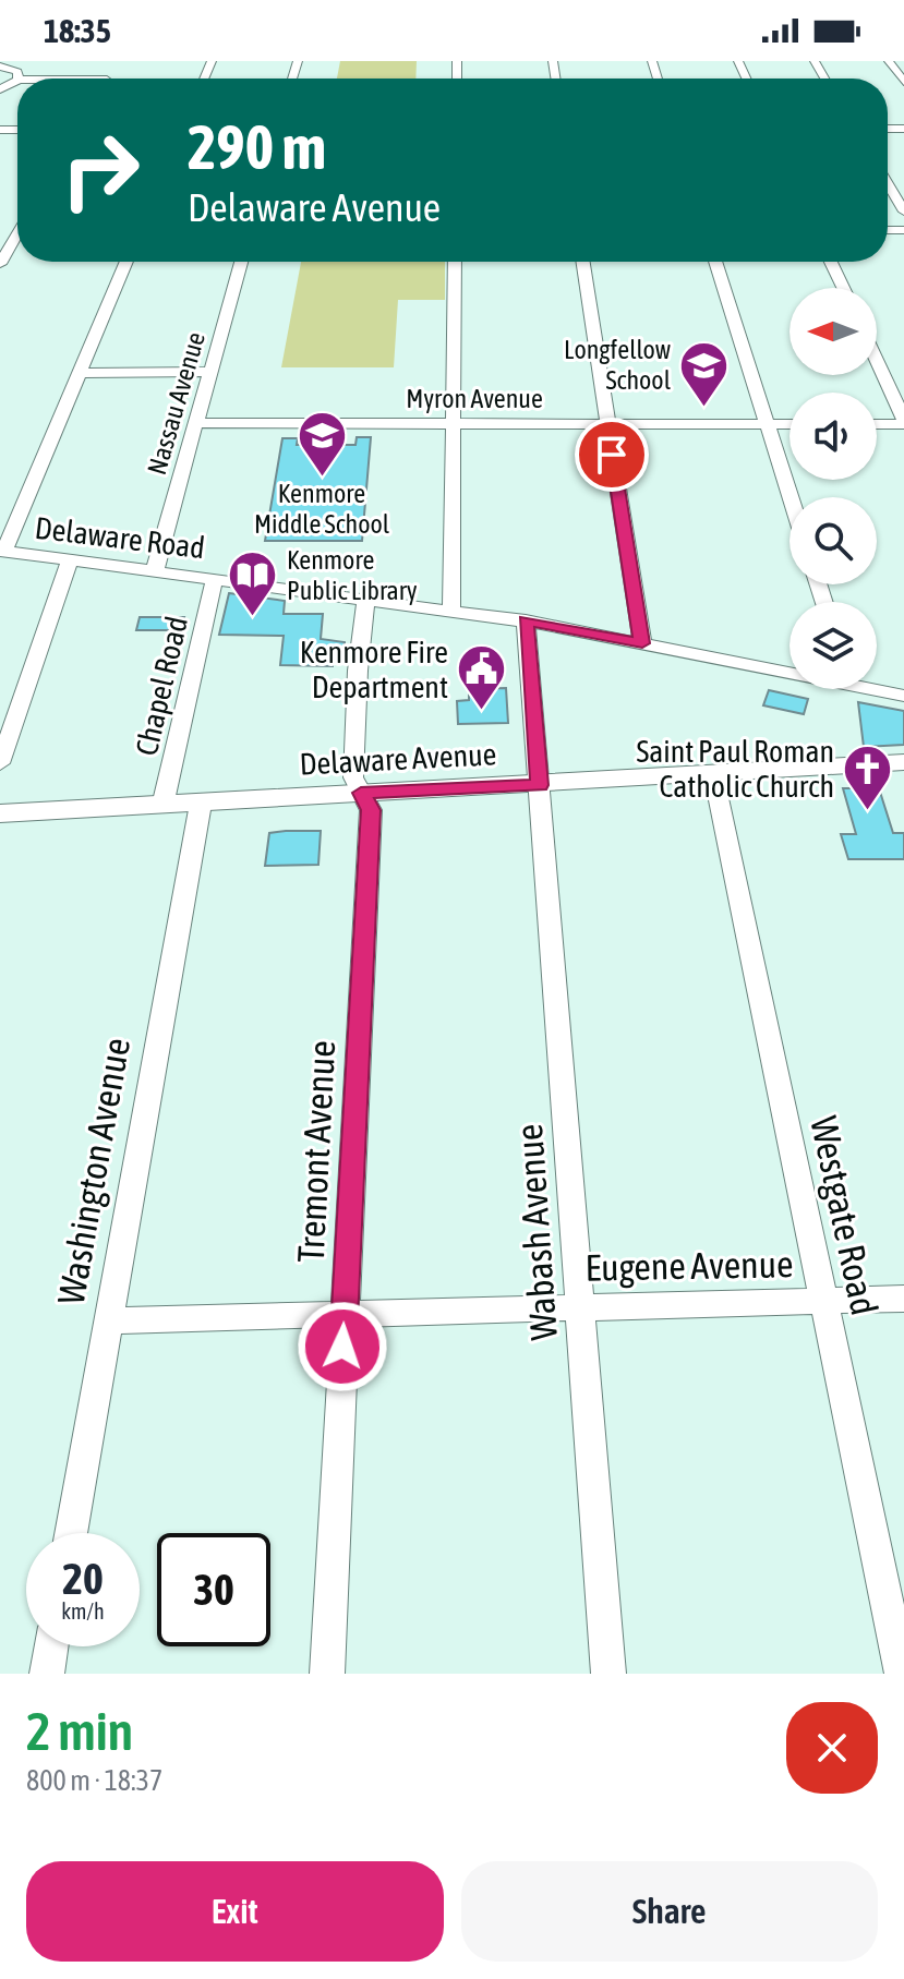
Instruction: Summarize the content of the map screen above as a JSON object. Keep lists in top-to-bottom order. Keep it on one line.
{"streets":{"main road":["Delaware Avenue"],"street":["Myron Avenue","Nassau Avenue","Delaware Road","Chapel Road","Tremont Avenue","Washington Avenue","Westgate Road","Wabash Avenue","Eugene Avenue"]},"crossings":[["Myron Avenue","Nassau Avenue"],["Nassau Avenue","Delaware Road"],["Delaware Road","Chapel Road"],["Delaware Road","Tremont Avenue"],["Delaware Road","Wabash Avenue"],["Chapel Road","Delaware Avenue"],["Delaware Avenue","Tremont Avenue"],["Delaware Avenue","Washington Avenue"],["Delaware Avenue","Westgate Road"],["Delaware Avenue","Wabash Avenue"],["Tremont Avenue","Eugene Avenue"],["Washington Avenue","Eugene Avenue"],["Westgate Road","Eugene Avenue"],["Wabash Avenue","Eugene Avenue"]],"places":{"school or university":["Longfellow School","Kenmore Middle School"],"library":["Kenmore Public Library"],"public building":["Kenmore Fire Department"],"church":["Saint Paul Roman Catholic Church"]},"north":"left","page":{"status":"18:35","turn":["290 m","Delaware Avenue"],"speed":"20 km/h","limit":"30","heading":["2 min","800 m · 18:37"],"buttons":["Exit","Share"]}}
